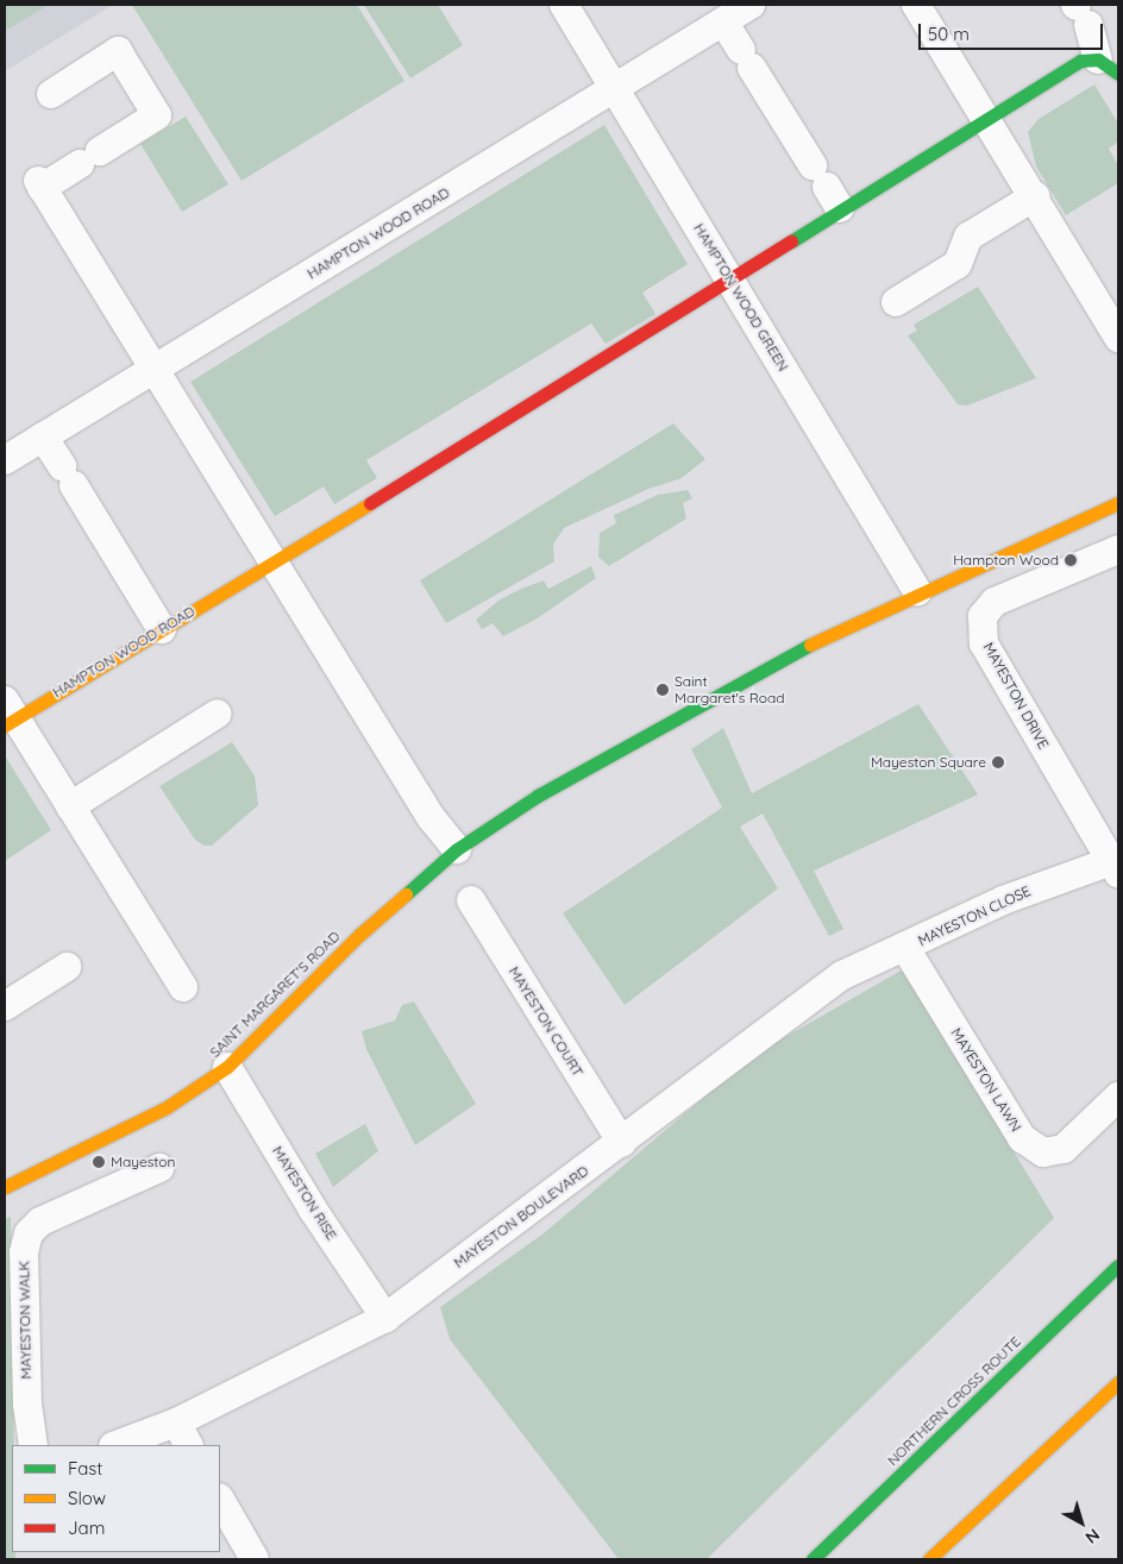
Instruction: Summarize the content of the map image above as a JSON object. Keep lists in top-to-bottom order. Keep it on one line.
{"streets":{"main road":["HAMPTON WOOD ROAD","SAINT MARGARET'S ROAD","NORTHERN CROSS ROUTE"],"street":["HAMPTON WOOD GREEN","MAYESTON DRIVE","MAYESTON CLOSE","MAYESTON COURT","MAYESTON LAWN","MAYESTON RISE","MAYESTON BOULEVARD","MAYESTON WALK"]},"crossings":[["HAMPTON WOOD ROAD","HAMPTON WOOD GREEN"],["HAMPTON WOOD GREEN","SAINT MARGARET'S ROAD"],["MAYESTON DRIVE","MAYESTON CLOSE"],["MAYESTON CLOSE","MAYESTON LAWN"],["MAYESTON CLOSE","MAYESTON BOULEVARD"],["SAINT MARGARET'S ROAD","MAYESTON RISE"],["MAYESTON COURT","MAYESTON BOULEVARD"],["MAYESTON LAWN","MAYESTON BOULEVARD"],["MAYESTON RISE","MAYESTON BOULEVARD"]],"places":["Hampton Wood","Saint Margaret's Road","Mayeston Square","Mayeston"],"legend":["Fast","Slow","Jam"],"scale_bar":"50 m","north":"bottom right"}
